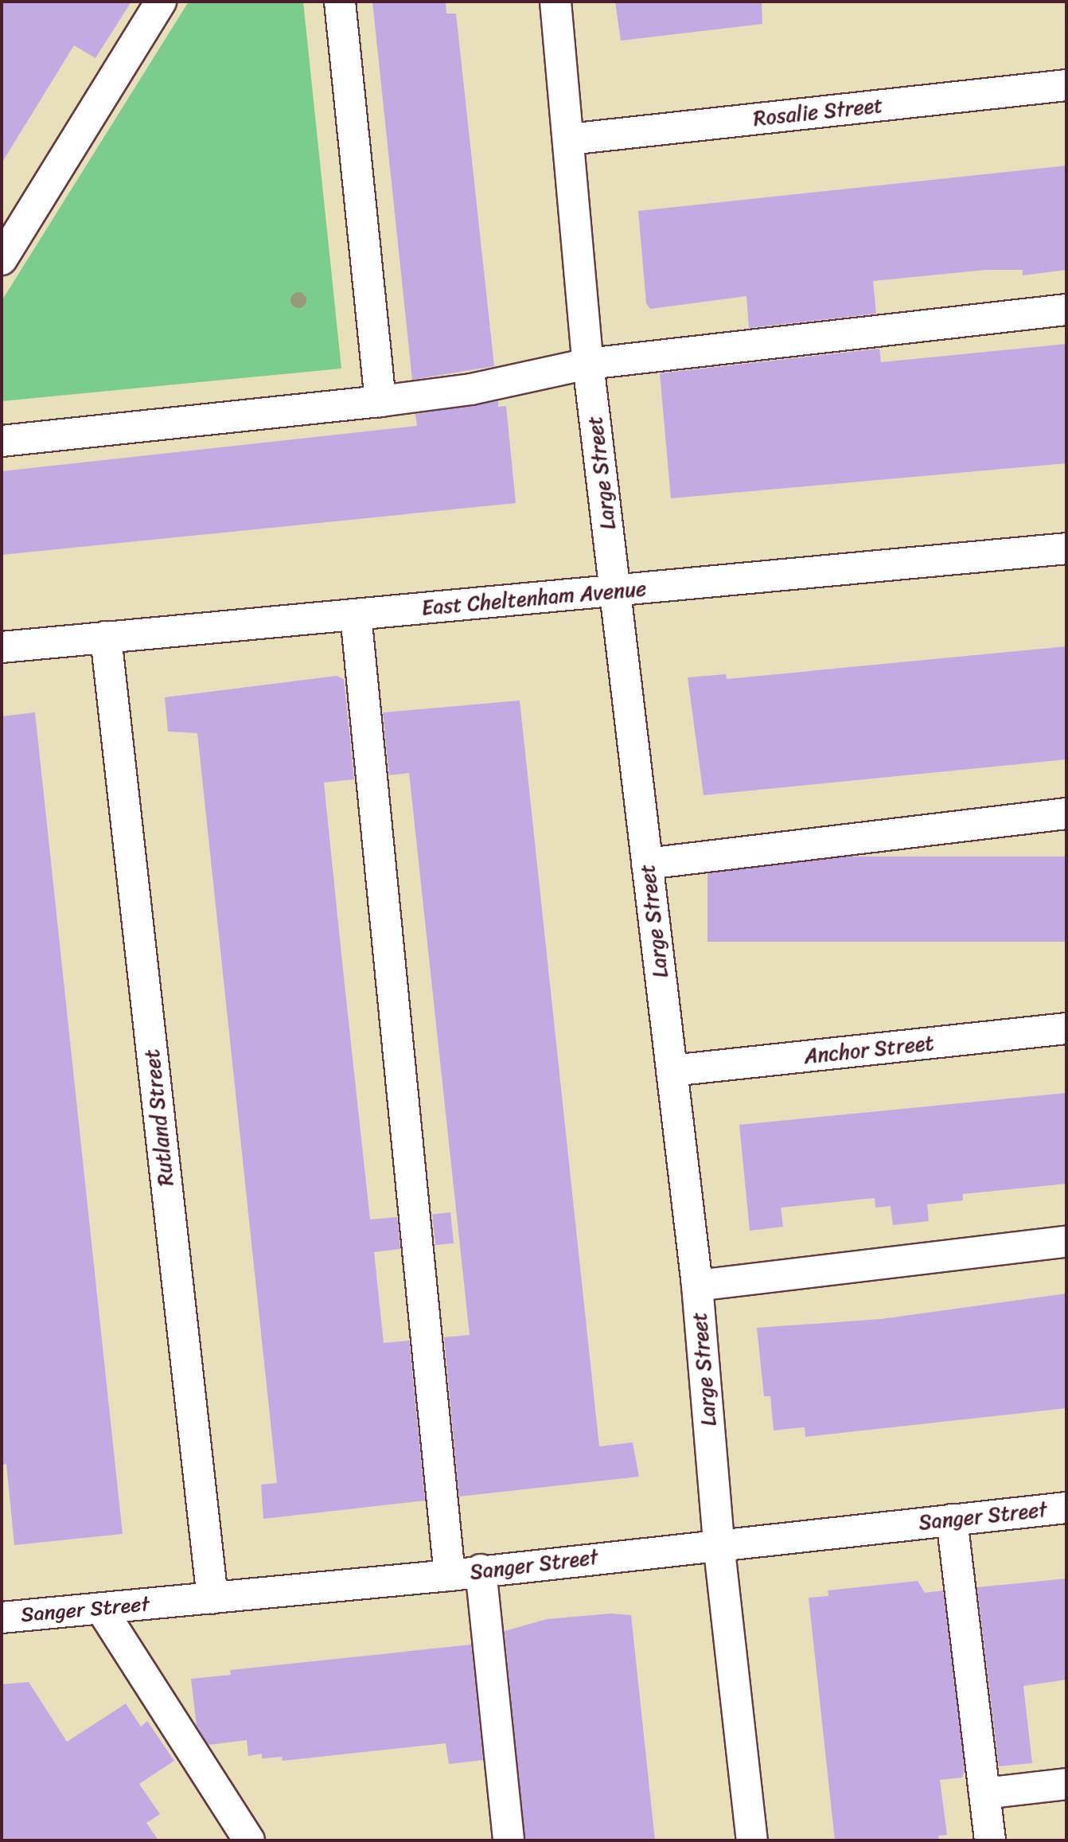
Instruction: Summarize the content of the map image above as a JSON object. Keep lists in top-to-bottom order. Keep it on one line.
{"streets":{"street":["Rosalie Street","Large Street","East Cheltenham Avenue","Anchor Street","Rutland Street","Sanger Street"]},"crossings":[["Rosalie Street","Large Street"],["Large Street","East Cheltenham Avenue"],["Large Street","Anchor Street"],["Large Street","Sanger Street"],["East Cheltenham Avenue","Rutland Street"],["Rutland Street","Sanger Street"]]}
